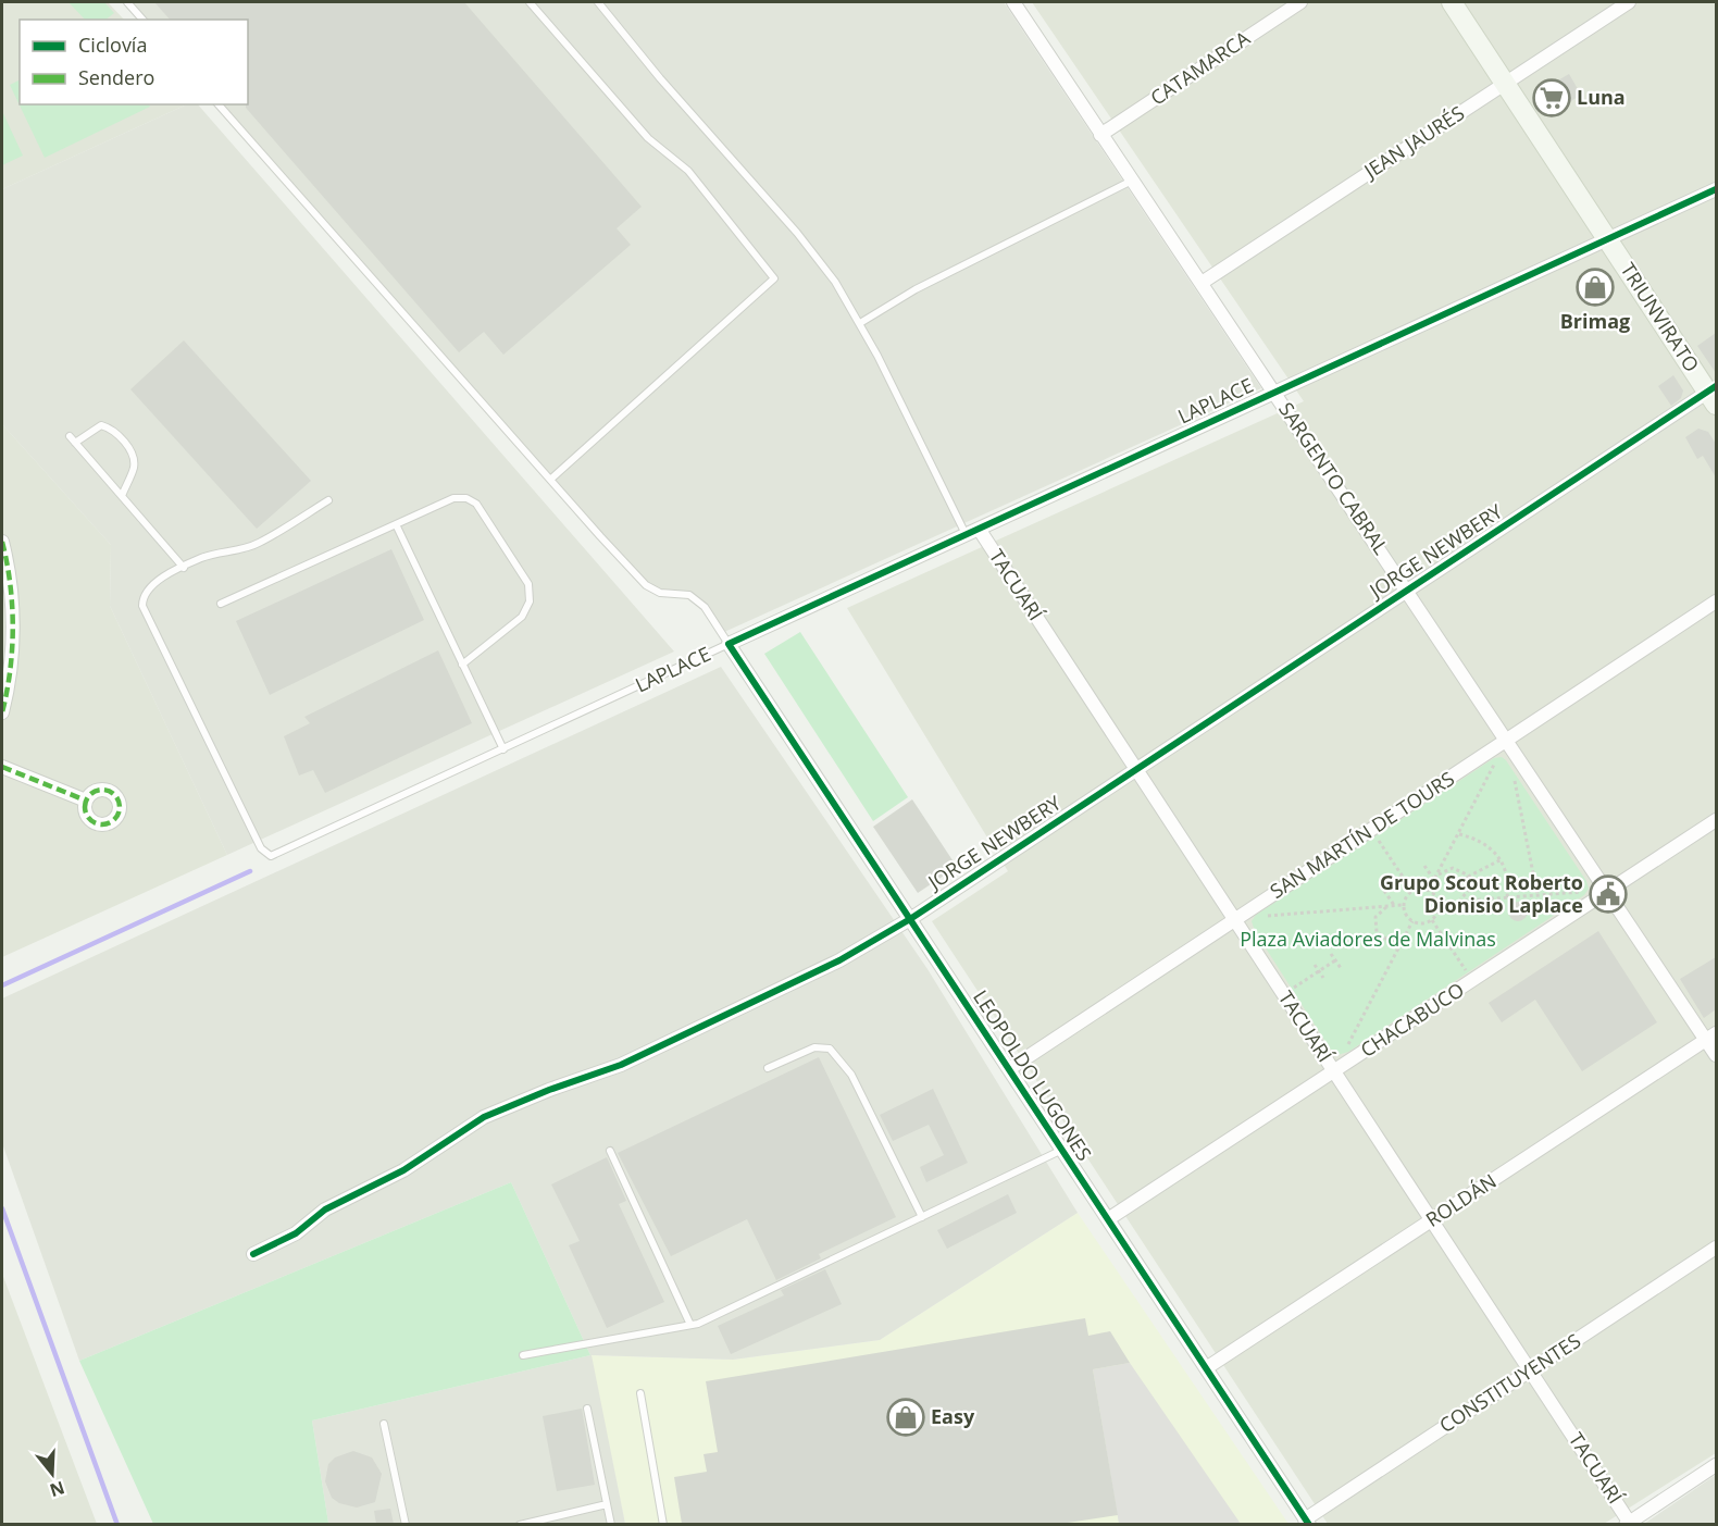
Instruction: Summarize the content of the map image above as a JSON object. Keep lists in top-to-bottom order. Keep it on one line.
{"streets":{"street":["CATAMARCA","JEAN JAURÉS","TRIUNVIRATO","LAPLACE","SARGENTO CABRAL","JORGE NEWBERY","TACUARÍ","SAN MARTÍN DE TOURS","CHACABUCO","LEOPOLDO LUGONES","ROLDÁN","CONSTITUYENTES"]},"crossings":[["CATAMARCA","SARGENTO CABRAL"],["JEAN JAURÉS","TRIUNVIRATO"],["JEAN JAURÉS","SARGENTO CABRAL"],["TRIUNVIRATO","LAPLACE"],["TRIUNVIRATO","JORGE NEWBERY"],["LAPLACE","SARGENTO CABRAL"],["LAPLACE","TACUARÍ"],["LAPLACE","LEOPOLDO LUGONES"],["SARGENTO CABRAL","JORGE NEWBERY"],["SARGENTO CABRAL","SAN MARTÍN DE TOURS"],["SARGENTO CABRAL","CHACABUCO"],["SARGENTO CABRAL","ROLDÁN"],["JORGE NEWBERY","TACUARÍ"],["JORGE NEWBERY","LEOPOLDO LUGONES"],["TACUARÍ","SAN MARTÍN DE TOURS"],["TACUARÍ","CHACABUCO"],["TACUARÍ","ROLDÁN"],["TACUARÍ","CONSTITUYENTES"],["SAN MARTÍN DE TOURS","LEOPOLDO LUGONES"],["CHACABUCO","LEOPOLDO LUGONES"],["LEOPOLDO LUGONES","ROLDÁN"],["LEOPOLDO LUGONES","CONSTITUYENTES"]],"parks":["Plaza Aviadores de Malvinas"],"places":{"supermarket":["Luna"],"shop":["Brimag","Easy"],"public building":["Grupo Scout Roberto Dionisio Laplace"]},"legend":["Ciclovía","Sendero"],"north":"bottom"}
